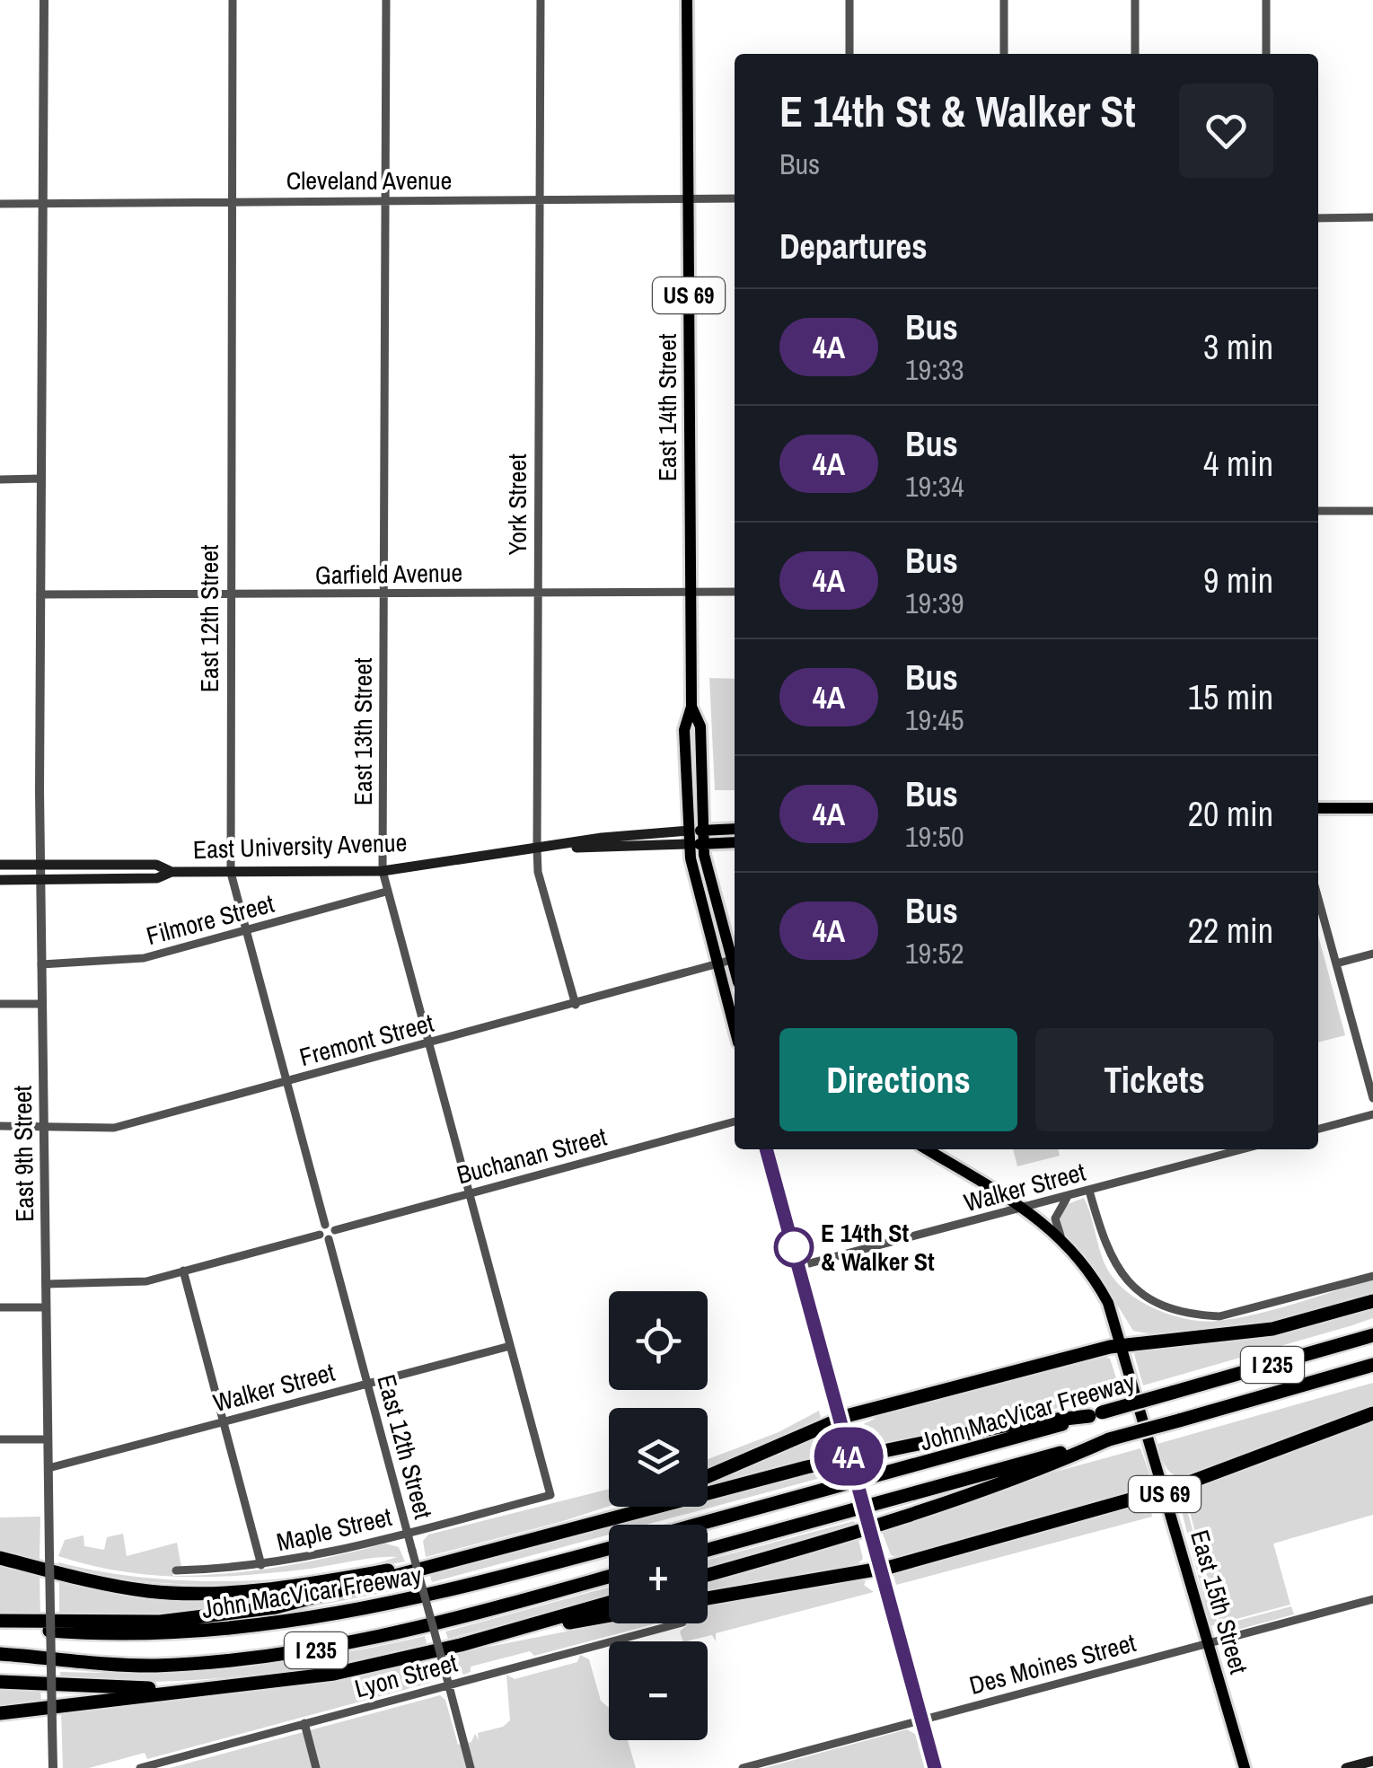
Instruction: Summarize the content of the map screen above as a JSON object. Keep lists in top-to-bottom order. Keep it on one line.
{"streets":{"highway":["I 235","John MacVicar Freeway"],"main road":["US 69","East 14th Street","East University Avenue","East 15th Street"],"street":["Cleveland Avenue","York Street","Garfield Avenue","East 12th Street","East 13th Street","Filmore Street","Fremont Street","East 9th Street","Buchanan Street","Walker Street","Maple Street","Des Moines Street","Lyon Street"]},"crossings":[["Cleveland Avenue","East 14th Street"],["Cleveland Avenue","York Street"],["Cleveland Avenue","East 12th Street"],["Cleveland Avenue","East 13th Street"],["Cleveland Avenue","East 9th Street"],["US 69","Walker Street"],["US 69","East 15th Street"],["East 14th Street","Garfield Avenue"],["East 14th Street","East University Avenue"],["East 14th Street","Fremont Street"],["York Street","Garfield Avenue"],["York Street","East University Avenue"],["York Street","Fremont Street"],["Garfield Avenue","East 12th Street"],["Garfield Avenue","East 13th Street"],["Garfield Avenue","East 9th Street"],["East 12th Street","East University Avenue"],["East 12th Street","Filmore Street"],["East 12th Street","Fremont Street"],["East 12th Street","Walker Street"],["East 12th Street","Maple Street"],["East 12th Street","Lyon Street"],["East 13th Street","East University Avenue"],["East 13th Street","Filmore Street"],["East 13th Street","Fremont Street"],["East 13th Street","Buchanan Street"],["East 13th Street","Walker Street"],["East 13th Street","Maple Street"],["East University Avenue","East 9th Street"],["Filmore Street","East 9th Street"],["Fremont Street","East 9th Street"],["East 9th Street","Walker Street"],["East 15th Street","Des Moines Street"]],"places":["E 14th St & Walker St"],"lines":["bus line 4A"],"page":{"on_map":"4A","heading":[["E 14th St & Walker St","Bus"],"Departures"],"list":[{"mark":"4A","name":"Bus","note":"19:33","value":"3 min"},{"mark":"4A","name":"Bus","note":"19:34","value":"4 min"},{"mark":"4A","name":"Bus","note":"19:39","value":"9 min"},{"mark":"4A","name":"Bus","note":"19:45","value":"15 min"},{"mark":"4A","name":"Bus","note":"19:50","value":"20 min"},{"mark":"4A","name":"Bus","note":"19:52","value":"22 min"}],"buttons":["Directions","Tickets"],"map_buttons":["+","−"]}}
